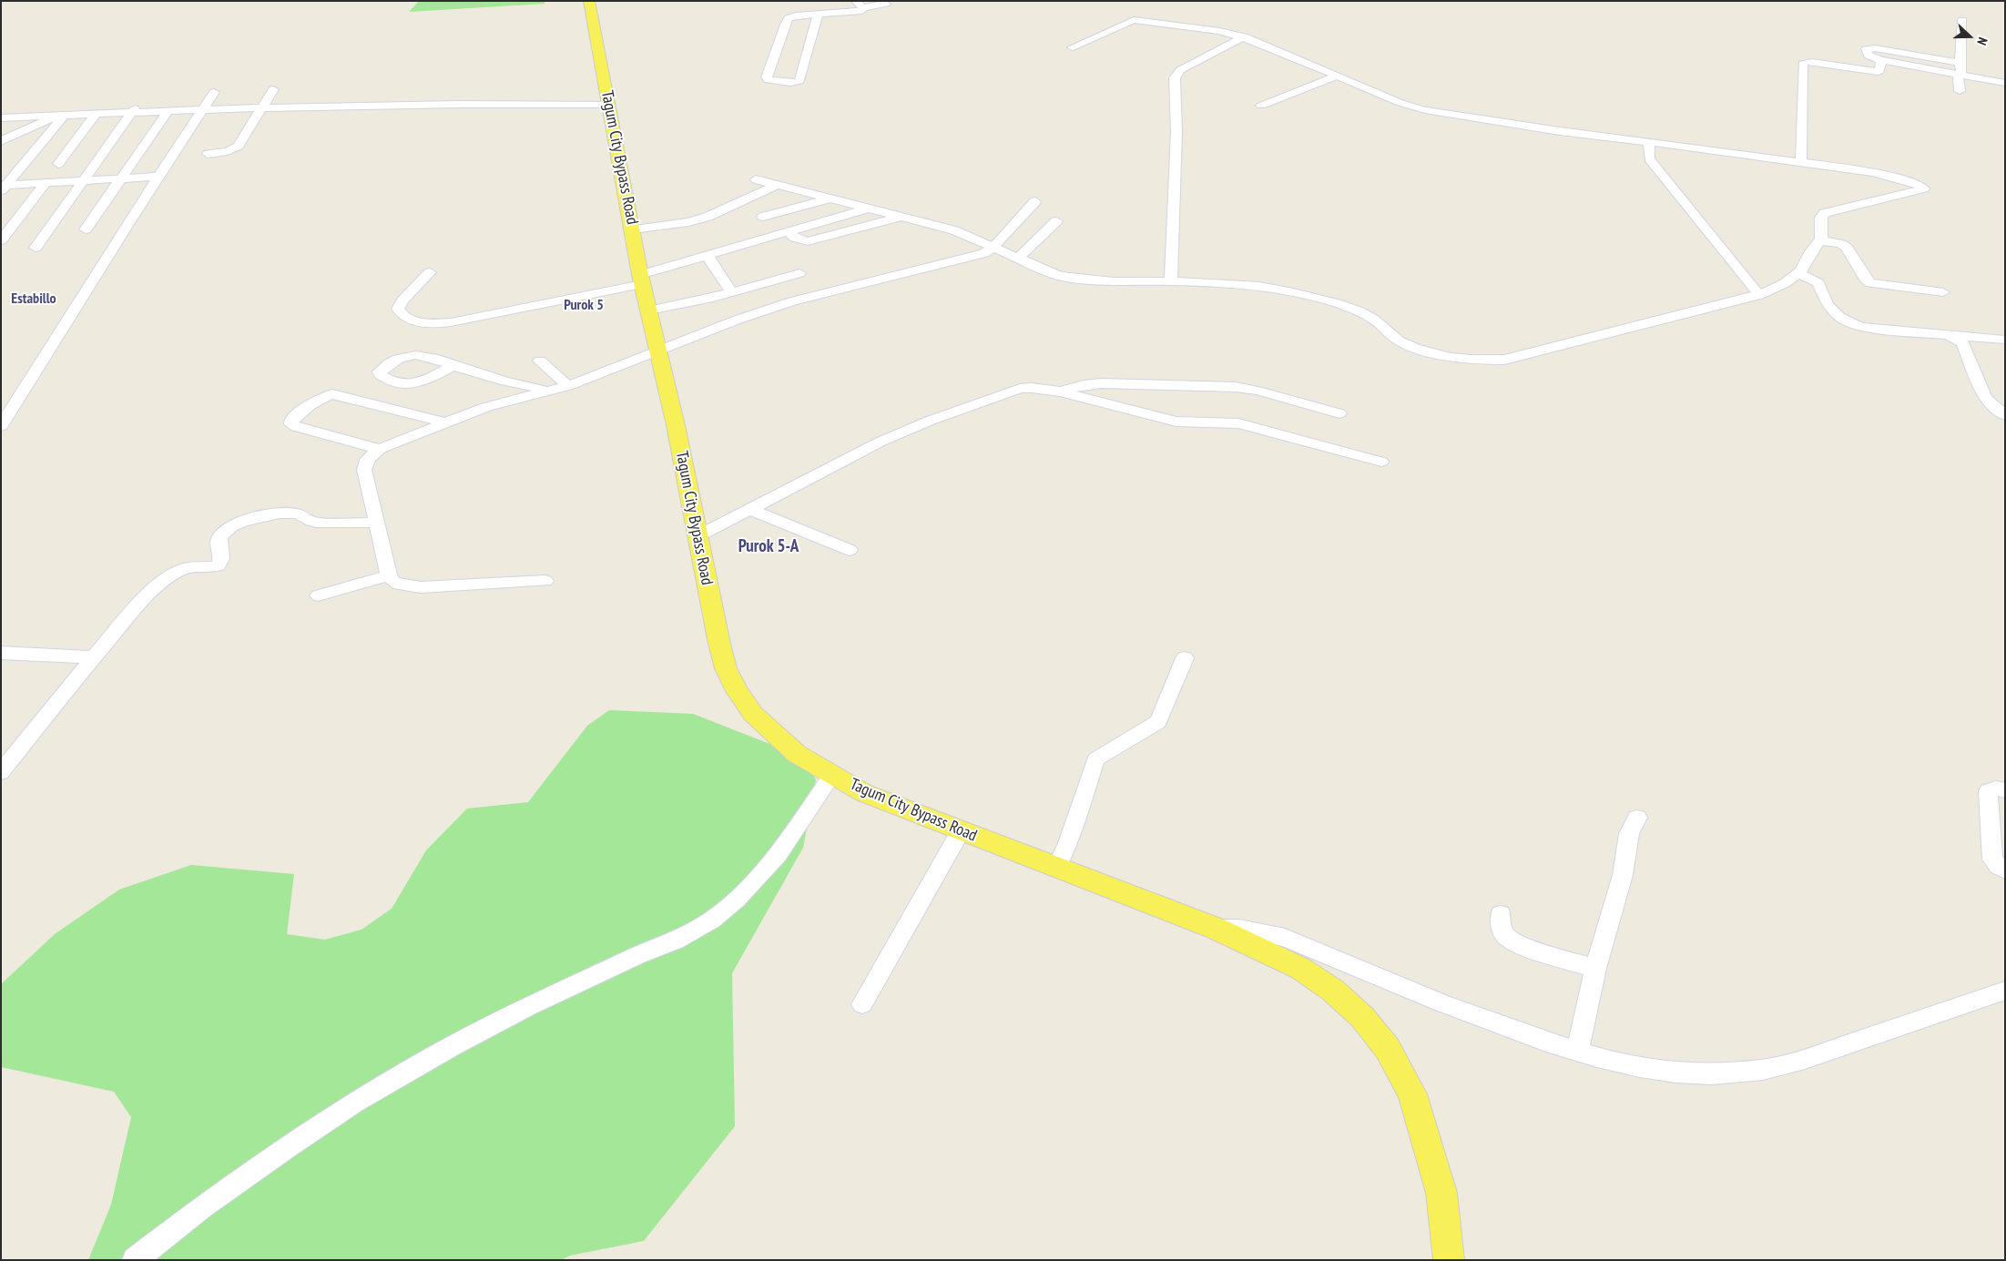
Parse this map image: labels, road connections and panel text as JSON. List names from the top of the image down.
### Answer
{
  "streets": {
    "main road": ["Tagum City Bypass Road"]
  },
  "districts": ["Estabillo", "Purok 5", "Purok 5-A"],
  "north": "right"
}
